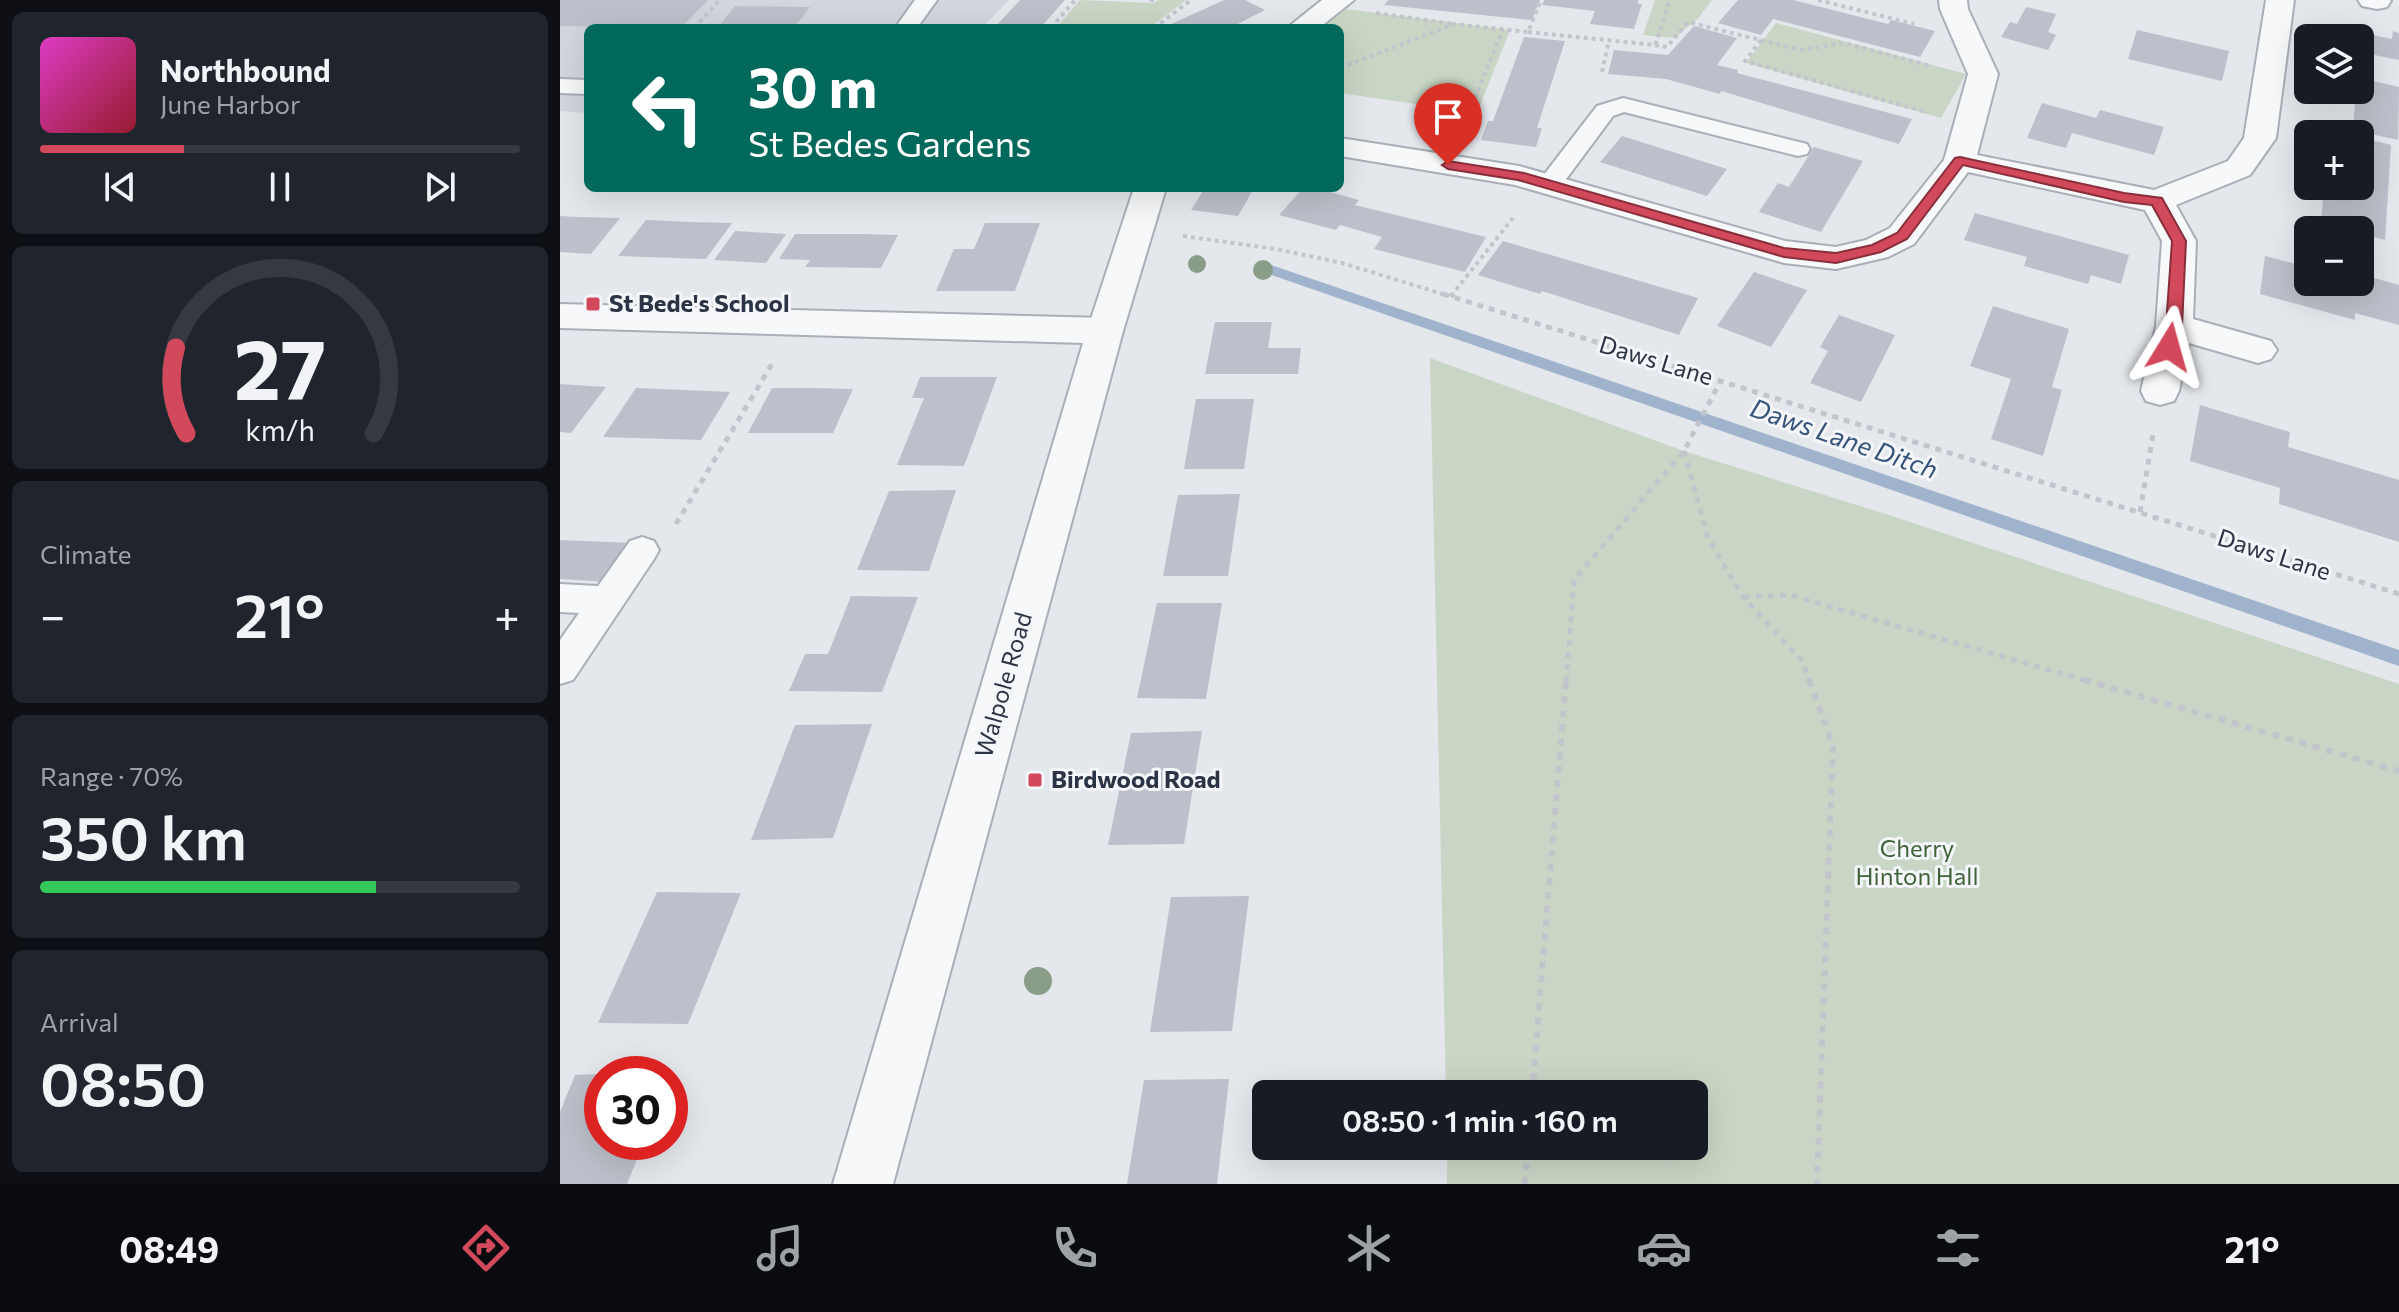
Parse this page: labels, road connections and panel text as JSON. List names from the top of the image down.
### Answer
{
  "streets": {
    "street": ["Walpole Road"],
    "path": ["Daws Lane"]
  },
  "crossings": [
    ["Daws Lane", "Walpole Road"]
  ],
  "water": ["Daws Lane Ditch"],
  "parks": ["Cherry Hinton Hall"],
  "places": {
    "transit": ["St Bede's School", "Birdwood Road"]
  },
  "page": {
    "map_buttons": ["+", "−"],
    "turn": ["30 m", "St Bedes Gardens"],
    "song": ["Northbound", "June Harbor"],
    "tile": [
      "Climate",
      ["Range · 70%", "350 km"],
      ["Arrival", "08:50"]
    ],
    "heat": ["−", "21°", "+"],
    "limit": "30",
    "trip": "08:50 · 1 min · 160 m",
    "tabs": ["08:49", "21°"],
    "gauge": ["27", "km/h"]
  }
}
